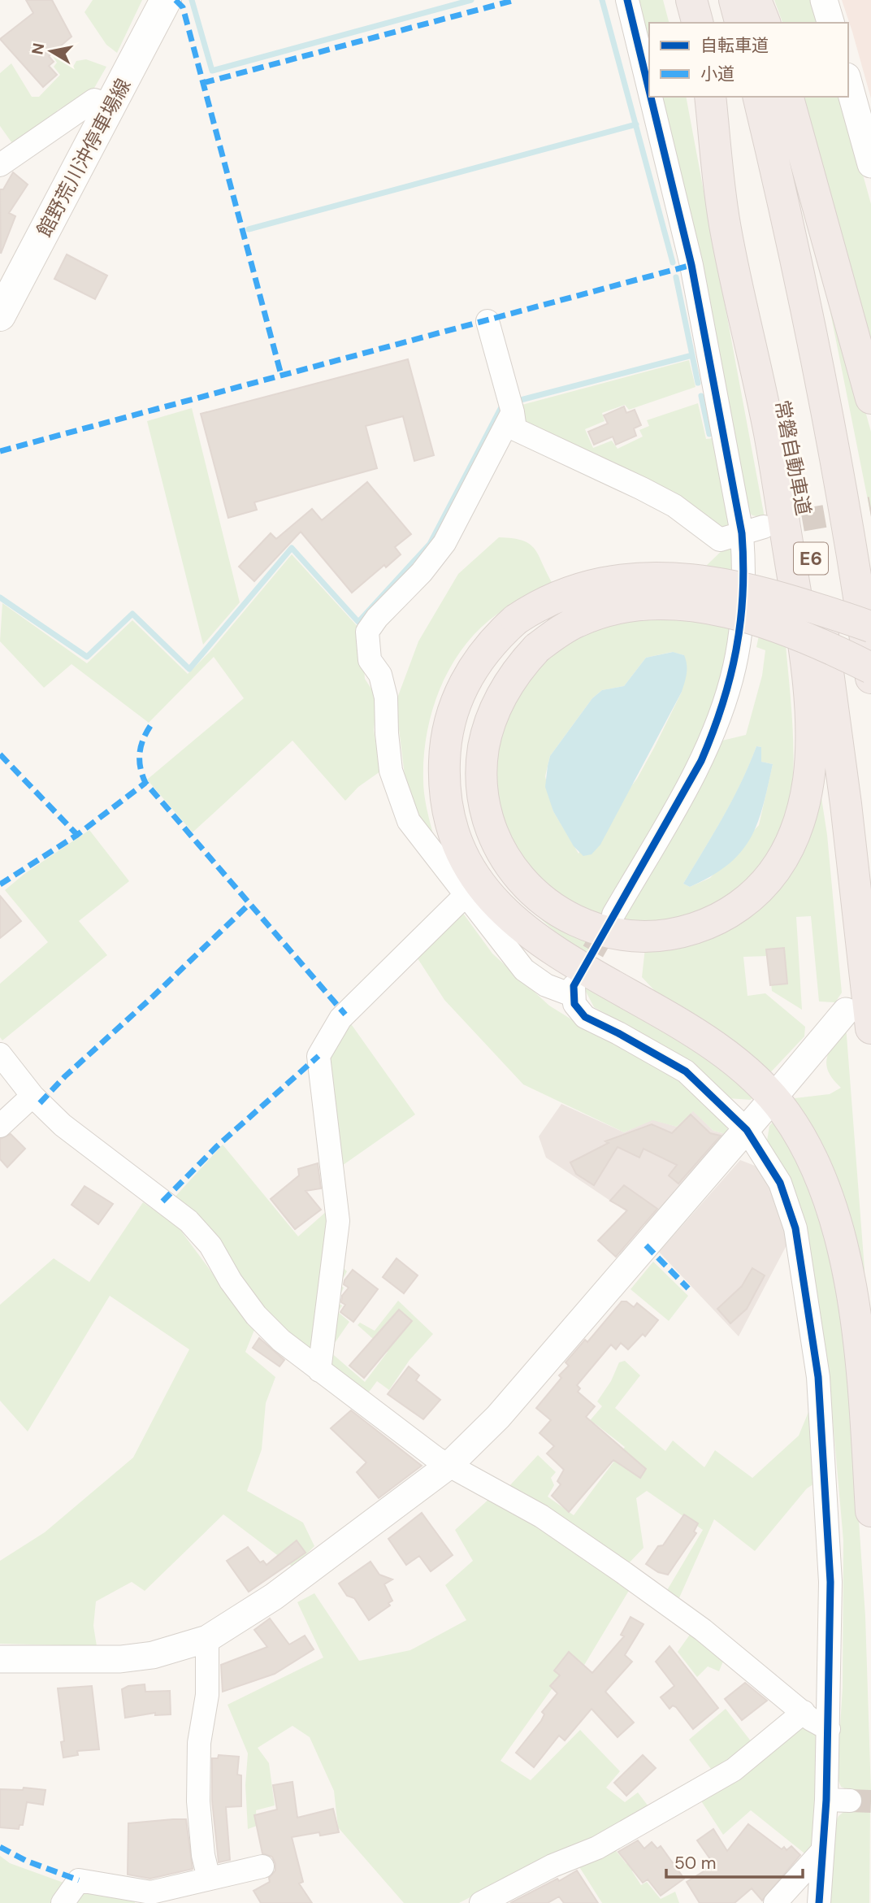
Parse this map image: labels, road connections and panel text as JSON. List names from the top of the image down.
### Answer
{
  "streets": {
    "highway": ["常磐自動車道", "E6"],
    "main road": ["館野荒川沖停車場線"]
  },
  "legend": ["自転車道", "小道"],
  "scale_bar": "50 m",
  "north": "left"
}
